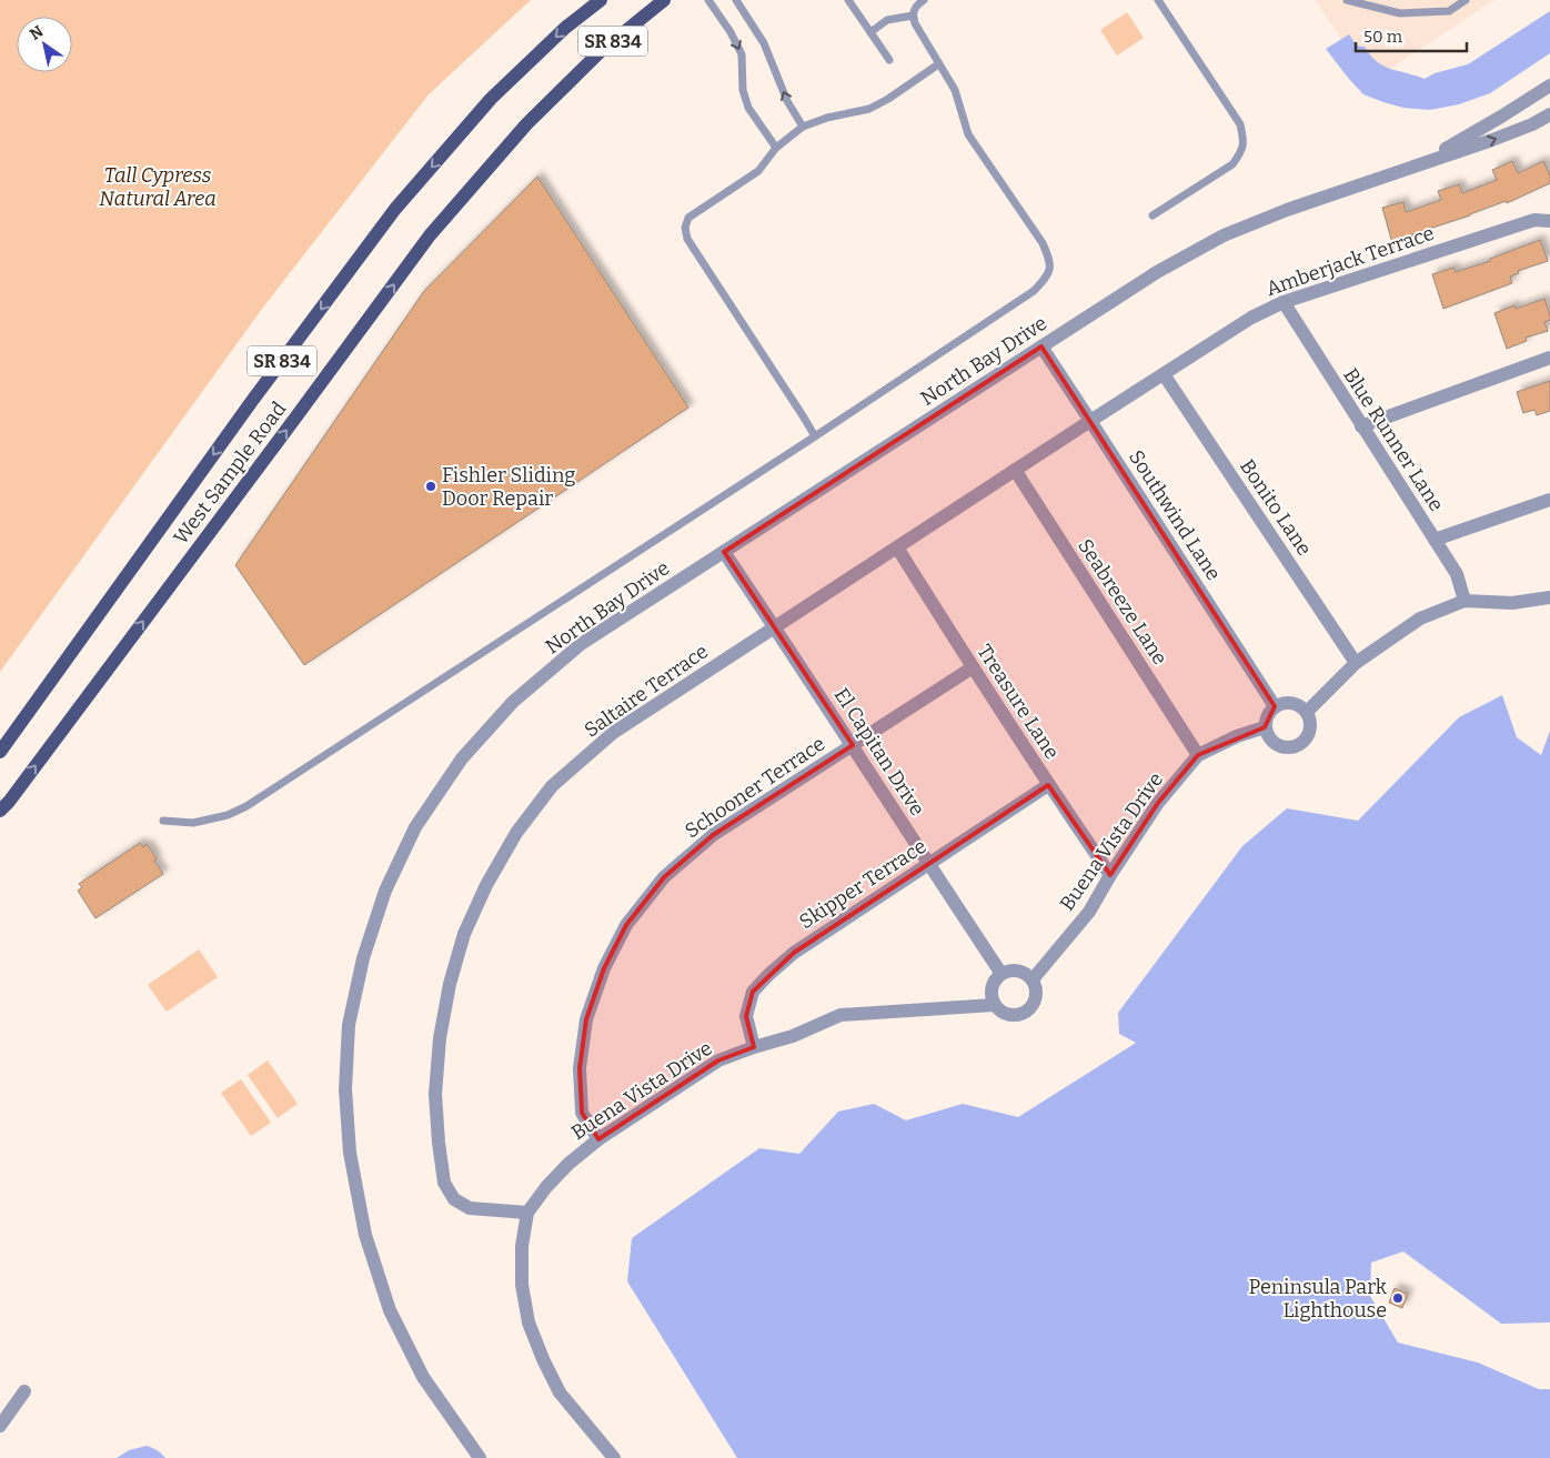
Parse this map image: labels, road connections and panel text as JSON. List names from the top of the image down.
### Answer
{
  "streets": {
    "main road": ["SR 834", "West Sample Road"],
    "street": [
      "Amberjack Terrace",
      "North Bay Drive",
      "Blue Runner Lane",
      "Bonito Lane",
      "Southwind Lane",
      "Seabreeze Lane",
      "Saltaire Terrace",
      "Treasure Lane",
      "El Capitan Drive",
      "Schooner Terrace",
      "Buena Vista Drive",
      "Skipper Terrace"
    ]
  },
  "crossings": [
    ["Amberjack Terrace", "Blue Runner Lane"],
    ["Amberjack Terrace", "Bonito Lane"],
    ["Amberjack Terrace", "Southwind Lane"],
    ["Amberjack Terrace", "Saltaire Terrace"],
    ["North Bay Drive", "Southwind Lane"],
    ["North Bay Drive", "El Capitan Drive"],
    ["Southwind Lane", "Saltaire Terrace"],
    ["Southwind Lane", "Buena Vista Drive"],
    ["Seabreeze Lane", "Saltaire Terrace"],
    ["Seabreeze Lane", "Buena Vista Drive"],
    ["Saltaire Terrace", "Treasure Lane"],
    ["Saltaire Terrace", "El Capitan Drive"],
    ["Saltaire Terrace", "Buena Vista Drive"],
    ["Treasure Lane", "Schooner Terrace"],
    ["Treasure Lane", "Buena Vista Drive"],
    ["Treasure Lane", "Skipper Terrace"],
    ["El Capitan Drive", "Schooner Terrace"],
    ["El Capitan Drive", "Buena Vista Drive"],
    ["El Capitan Drive", "Skipper Terrace"],
    ["Schooner Terrace", "Buena Vista Drive"],
    ["Buena Vista Drive", "Skipper Terrace"]
  ],
  "parks": ["Tall Cypress Natural Area"],
  "places": ["Fishler Sliding Door Repair", "Peninsula Park Lighthouse"],
  "scale_bar": "50 m",
  "north": "top left"
}
